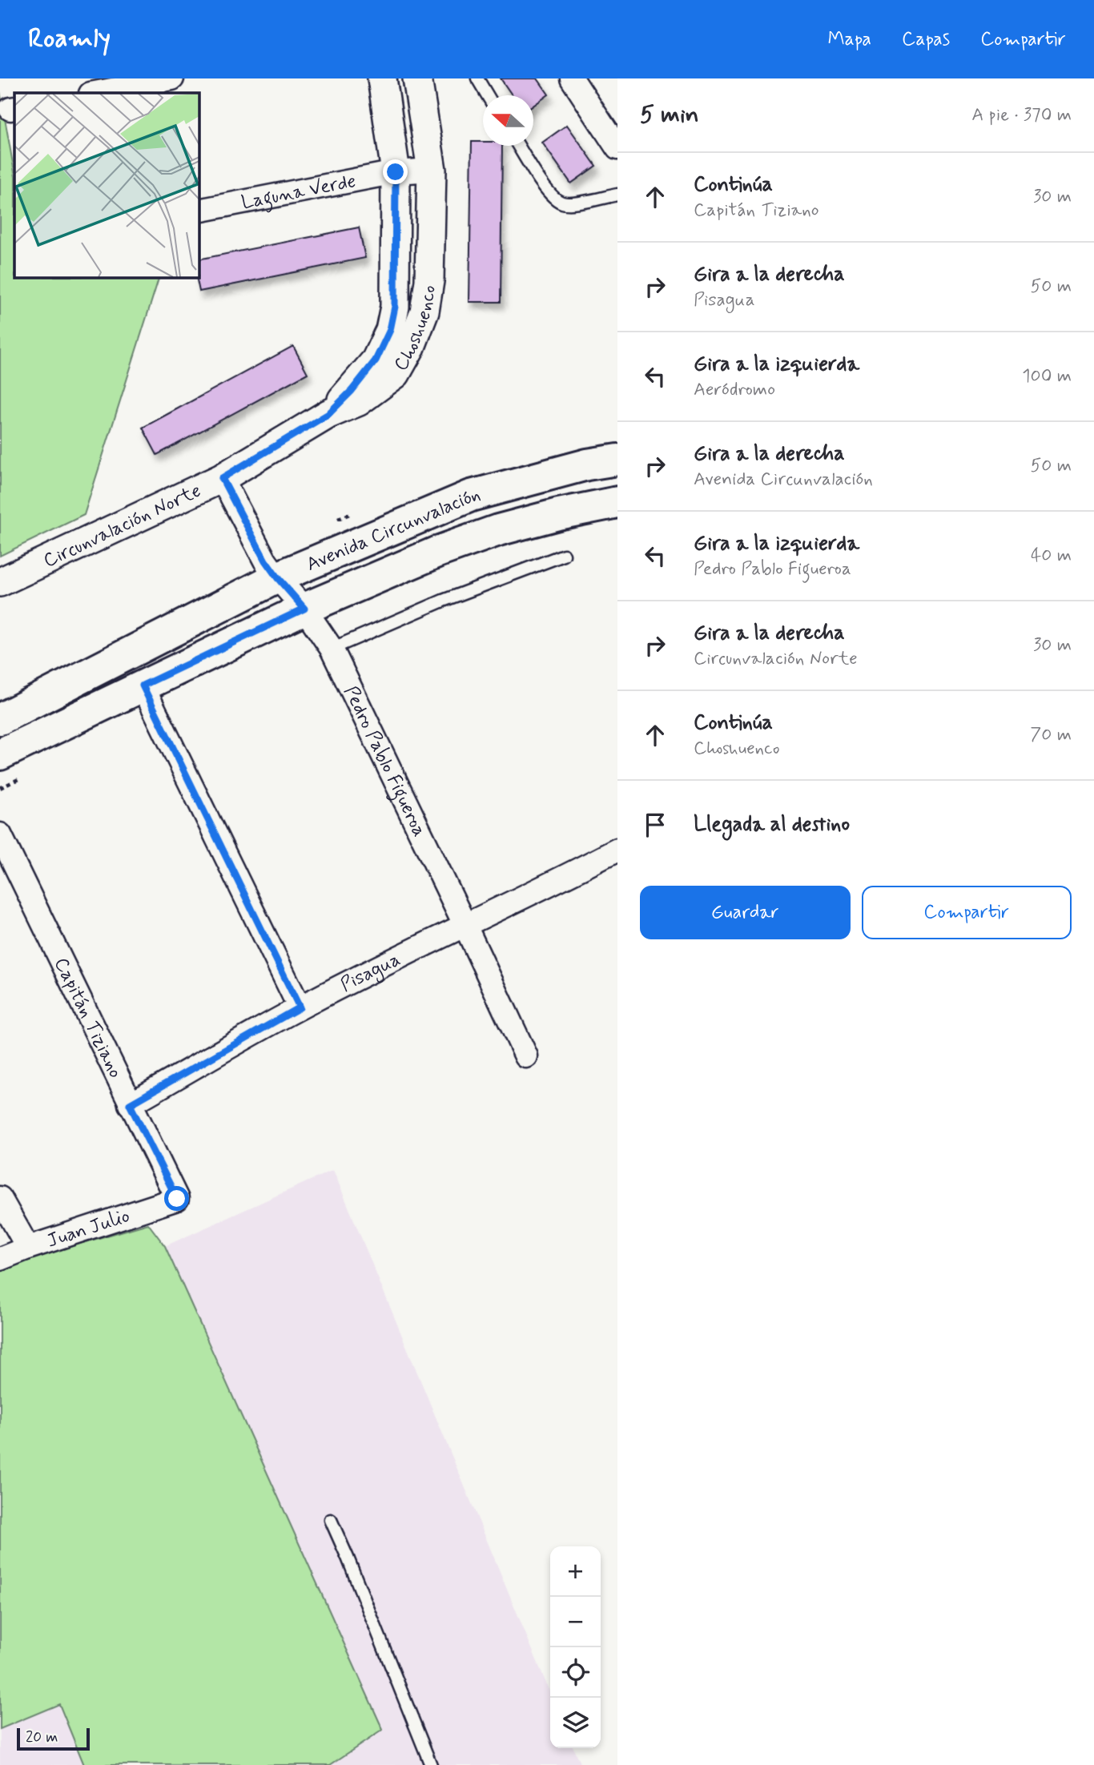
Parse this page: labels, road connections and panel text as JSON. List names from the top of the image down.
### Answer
{
  "streets": {
    "main road": ["Avenida Circunvalación"],
    "street": [
      "Laguna Verde",
      "Choshuenco",
      "Circunvalación Norte",
      "Pedro Pablo Figueroa",
      "Pisagua",
      "Capitán Tiziano",
      "Juan Julio"
    ]
  },
  "crossings": [
    ["Laguna Verde", "Choshuenco"],
    ["Choshuenco", "Circunvalación Norte"],
    ["Circunvalación Norte", "Pedro Pablo Figueroa"],
    ["Avenida Circunvalación", "Pedro Pablo Figueroa"],
    ["Pedro Pablo Figueroa", "Pisagua"],
    ["Pisagua", "Capitán Tiziano"],
    ["Capitán Tiziano", "Juan Julio"]
  ],
  "scale_bar": "20 m",
  "north": "left",
  "page": {
    "header": "Roamly",
    "nav": ["Mapa", "Capas", "Compartir"],
    "heading": ["5 min", "A pie · 370 m"],
    "list": [
      ["Continúa", "Capitán Tiziano", "30 m"],
      ["Gira a la derecha", "Pisagua", "50 m"],
      ["Gira a la izquierda", "Aeródromo", "100 m"],
      ["Gira a la derecha", "Avenida Circunvalación", "50 m"],
      ["Gira a la izquierda", "Pedro Pablo Figueroa", "40 m"],
      ["Gira a la derecha", "Circunvalación Norte", "30 m"],
      ["Continúa", "Choshuenco", "70 m"],
      "Llegada al destino"
    ],
    "buttons": ["Guardar", "Compartir"],
    "map_buttons": ["+", "−"],
    "scale": "20 m"
  }
}
